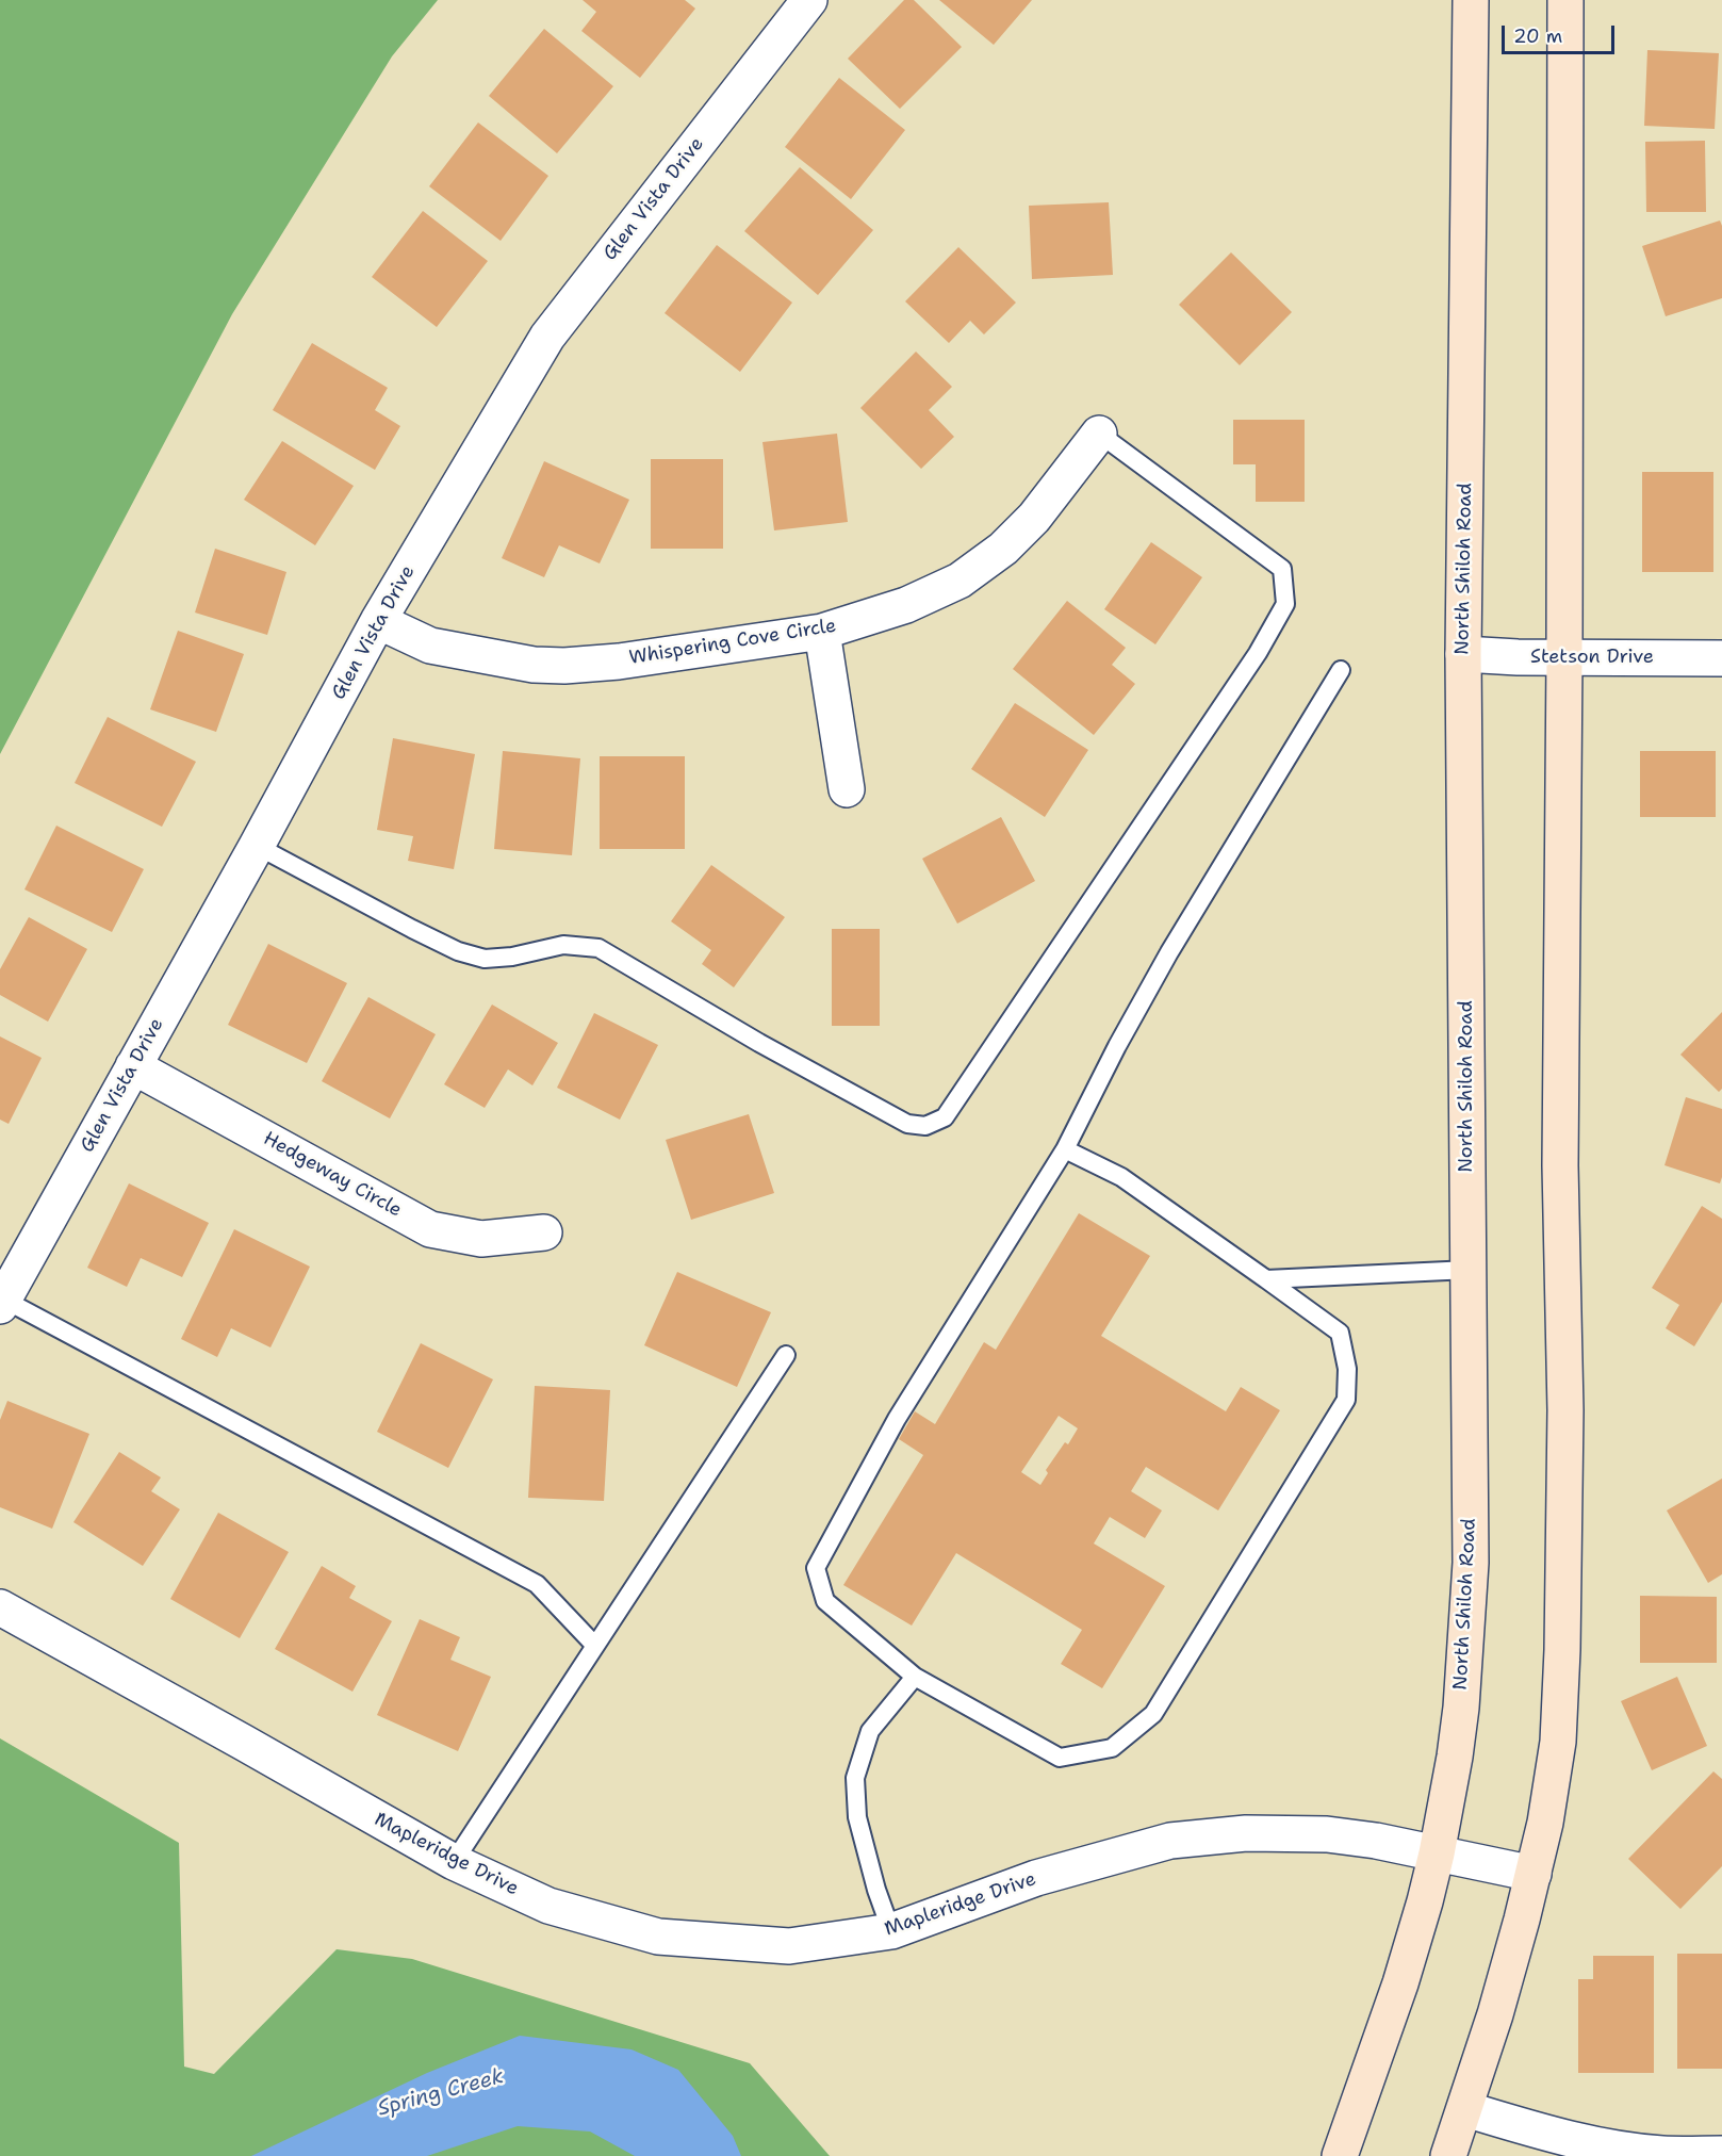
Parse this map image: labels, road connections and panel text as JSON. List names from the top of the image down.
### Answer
{
  "streets": {
    "main road": ["North Shiloh Road"],
    "street": [
      "Glen Vista Drive",
      "Whispering Cove Circle",
      "Stetson Drive",
      "Hedgeway Circle",
      "Mapleridge Drive"
    ]
  },
  "crossings": [
    ["Glen Vista Drive", "Whispering Cove Circle"],
    ["Glen Vista Drive", "Hedgeway Circle"],
    ["North Shiloh Road", "Stetson Drive"],
    ["North Shiloh Road", "Mapleridge Drive"]
  ],
  "water": ["Spring Creek"],
  "scale_bar": "20 m"
}
